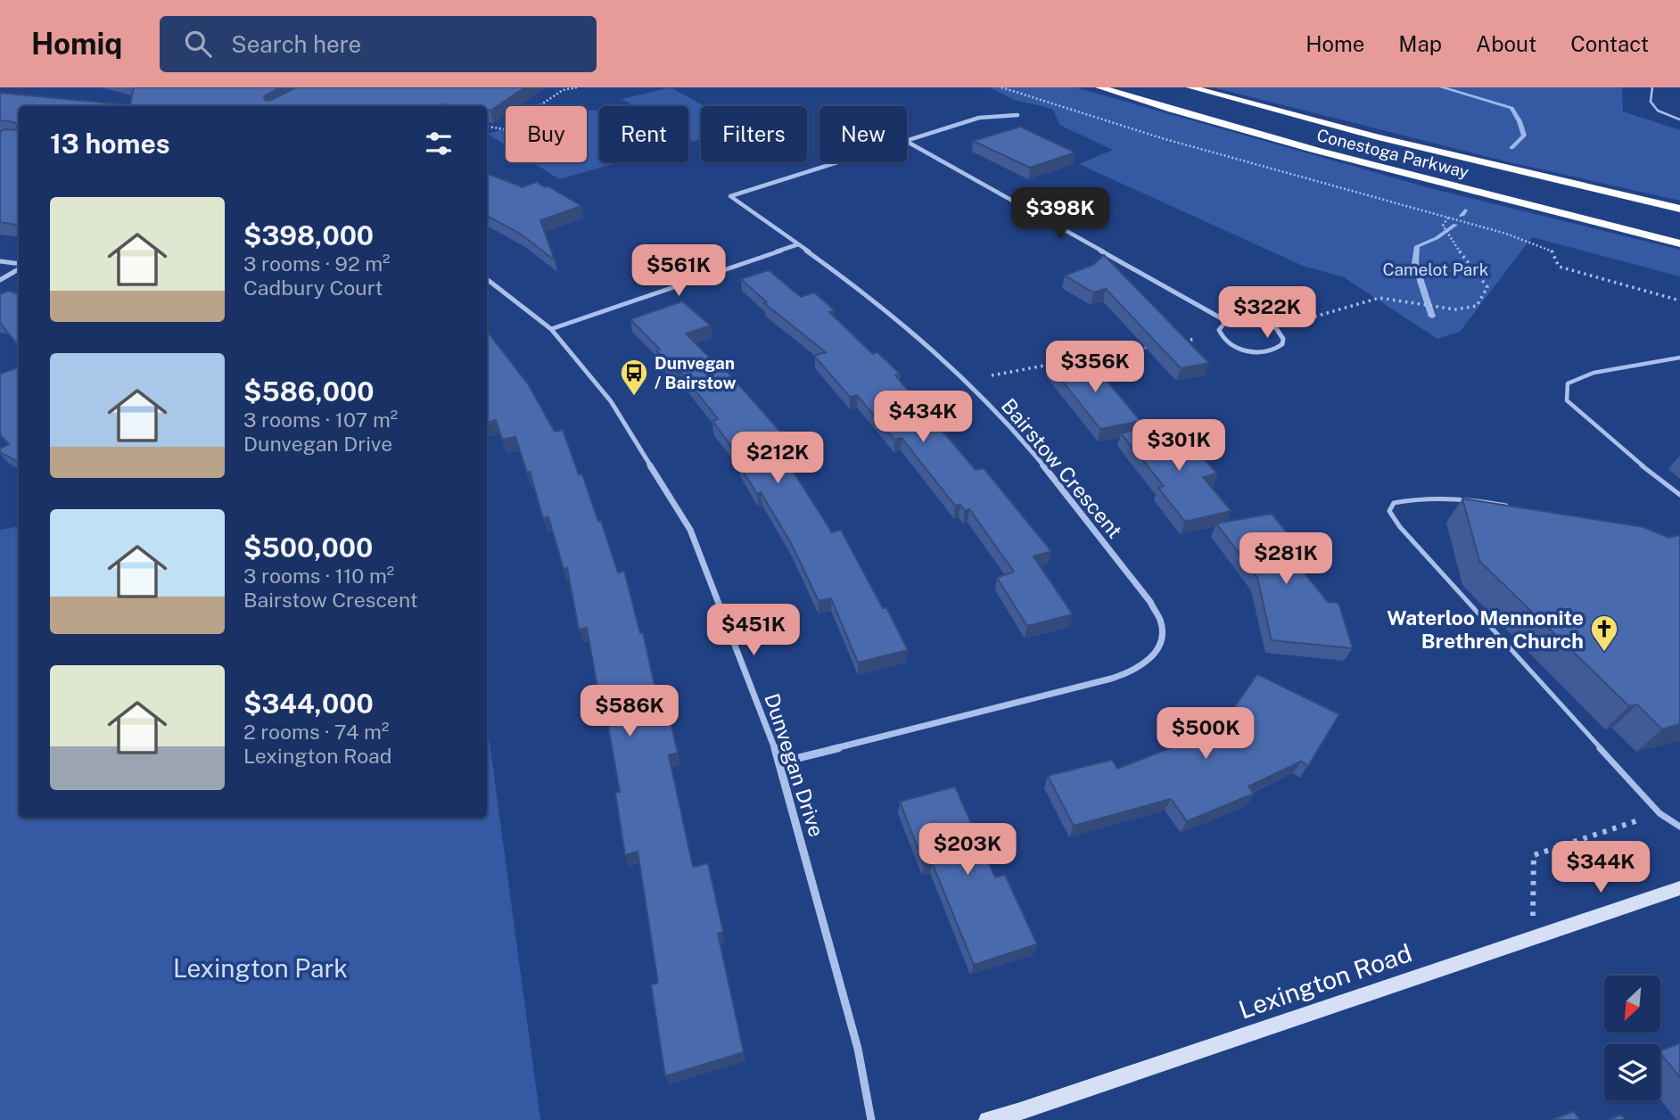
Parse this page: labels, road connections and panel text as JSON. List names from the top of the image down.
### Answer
{
  "streets": {
    "highway": ["Conestoga Parkway"],
    "main road": ["Lexington Road"],
    "street": ["Bairstow Crescent", "Dunvegan Drive"]
  },
  "crossings": [
    ["Bairstow Crescent", "Dunvegan Drive"]
  ],
  "parks": ["Camelot Park", "Lexington Park"],
  "places": {
    "bus stop": ["Dunvegan / Bairstow"],
    "church": ["Waterloo Mennonite Brethren Church"]
  },
  "north": "bottom left",
  "page": {
    "header": "Homiq",
    "search": "Search here",
    "nav": [
      "Home",
      "Map",
      "About",
      "Contact"
    ],
    "chip": [
      "Buy",
      "Rent",
      "Filters",
      "New"
    ],
    "heading": "13 homes",
    "list": [
      {
        "name": "$398,000",
        "note": "3 rooms · 92 m² · Cadbury Court"
      },
      {
        "name": "$586,000",
        "note": "3 rooms · 107 m² · Dunvegan Drive"
      },
      {
        "name": "$500,000",
        "note": "3 rooms · 110 m² · Bairstow Crescent"
      },
      {
        "name": "$344,000",
        "note": "2 rooms · 74 m² · Lexington Road"
      }
    ],
    "price": [
      "$398K",
      "$561K",
      "$322K",
      "$356K",
      "$434K",
      "$301K",
      "$212K",
      "$281K",
      "$451K",
      "$586K",
      "$500K",
      "$203K",
      "$344K"
    ]
  }
}
